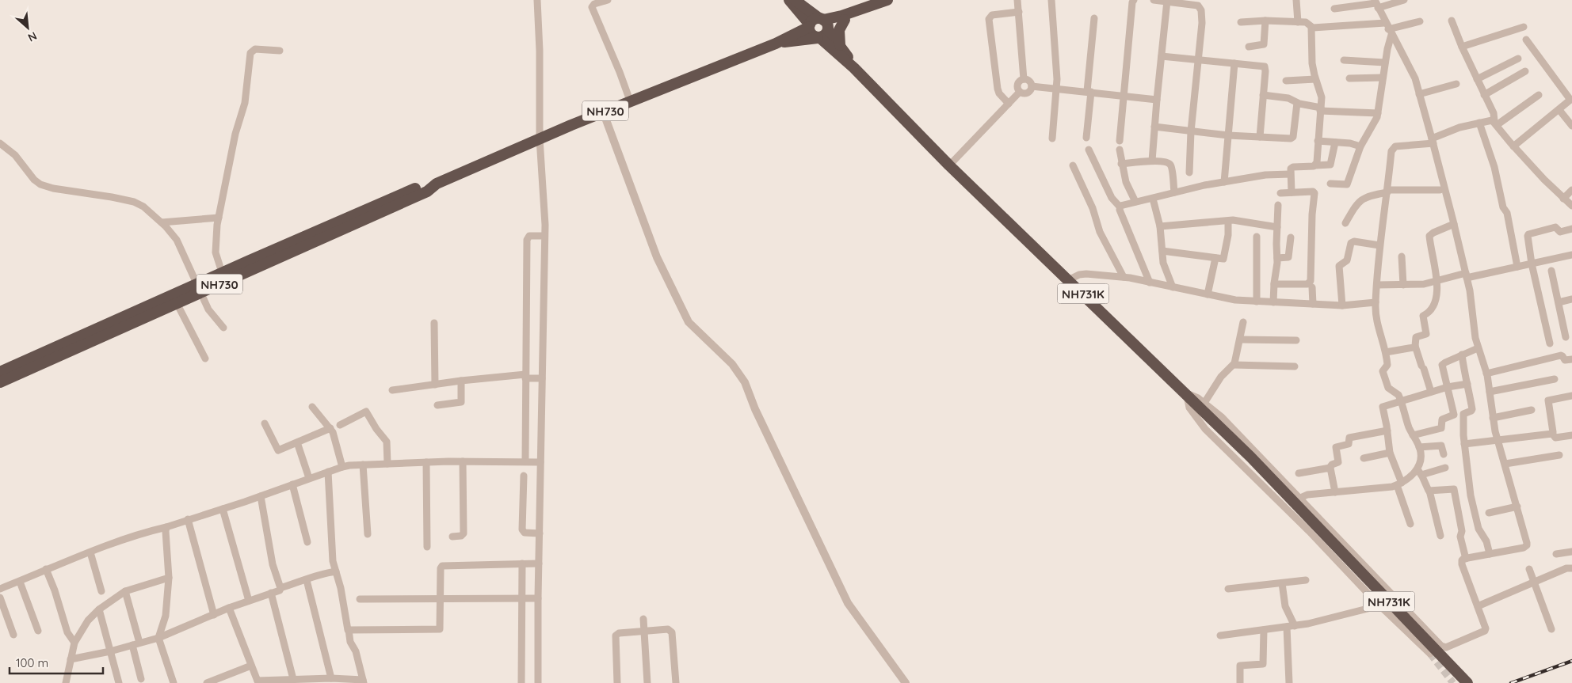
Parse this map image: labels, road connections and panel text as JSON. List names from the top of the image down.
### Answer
{
  "streets": {
    "highway": ["NH730", "NH731K"]
  },
  "crossings": [
    ["NH730", "NH731K"]
  ],
  "scale_bar": "100 m",
  "north": "bottom right"
}
